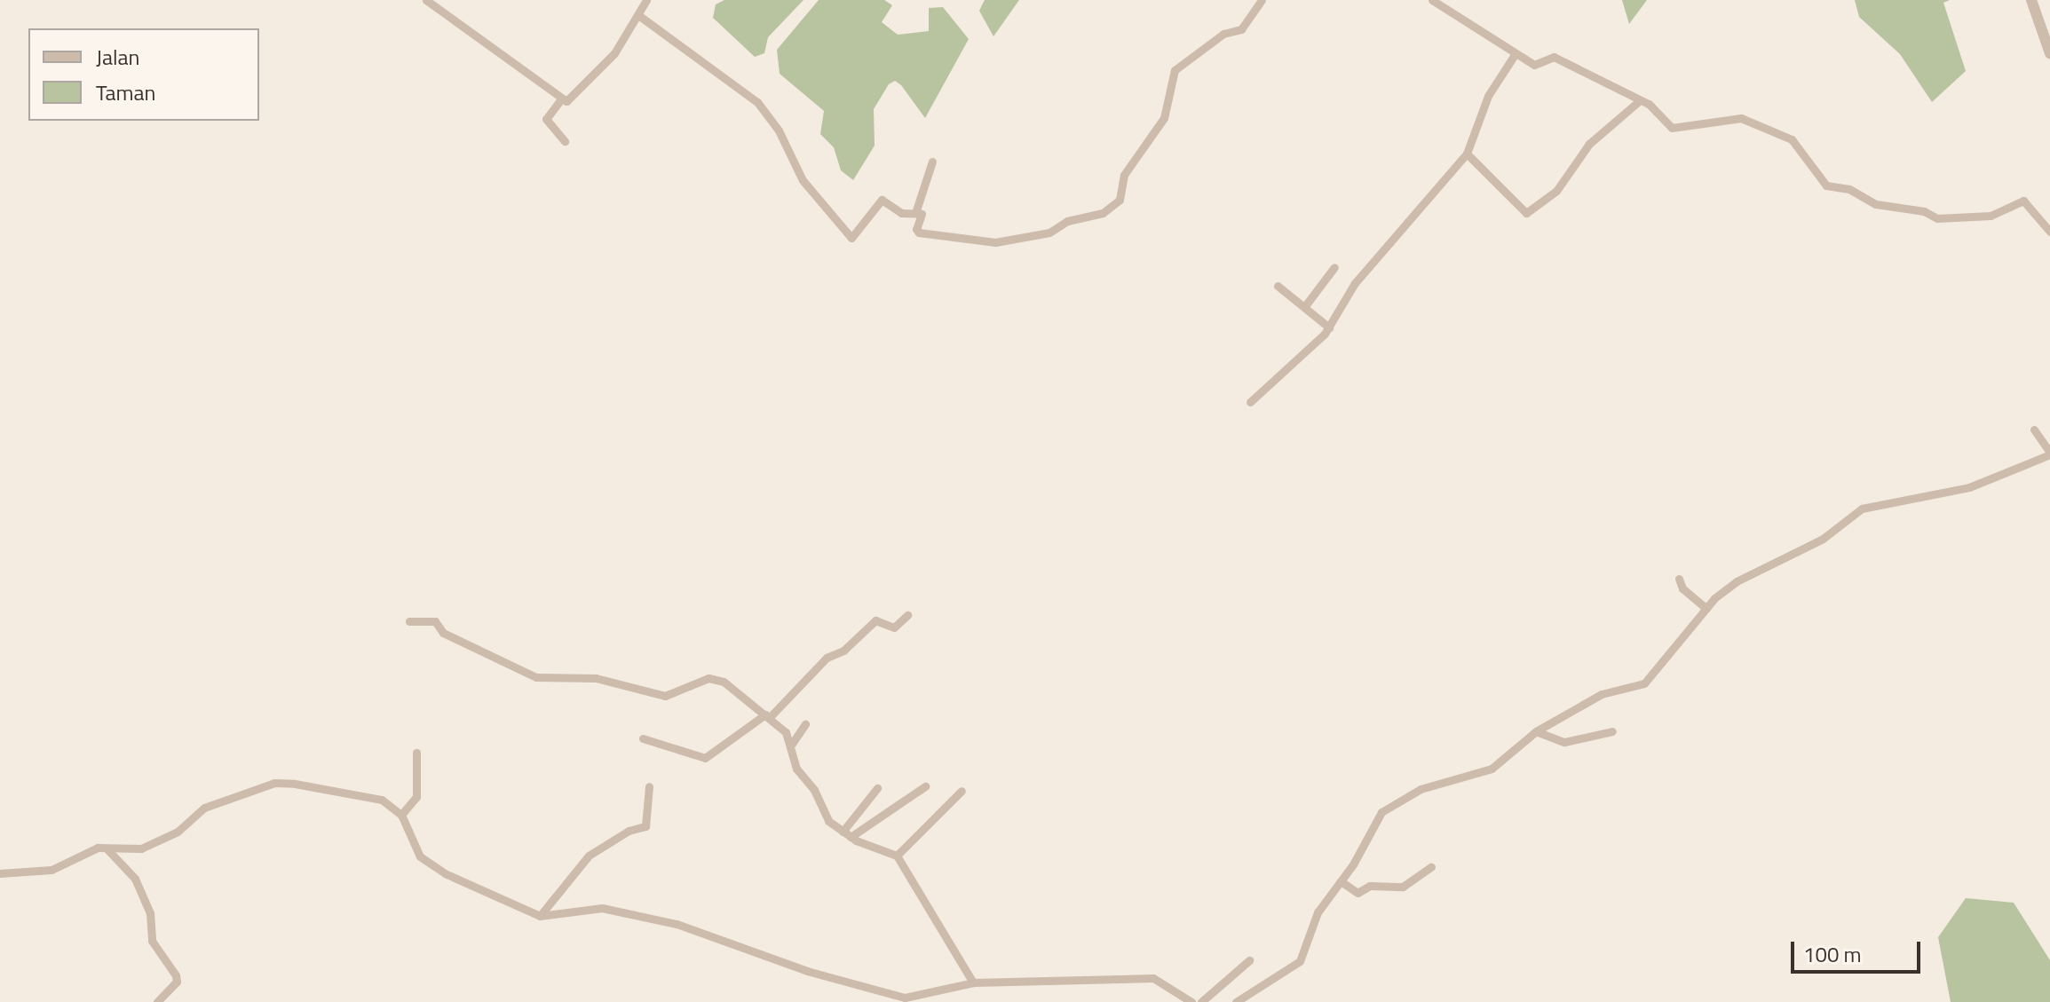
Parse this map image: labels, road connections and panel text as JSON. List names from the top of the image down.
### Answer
{
  "legend": ["Jalan", "Taman"],
  "scale_bar": "100 m"
}
